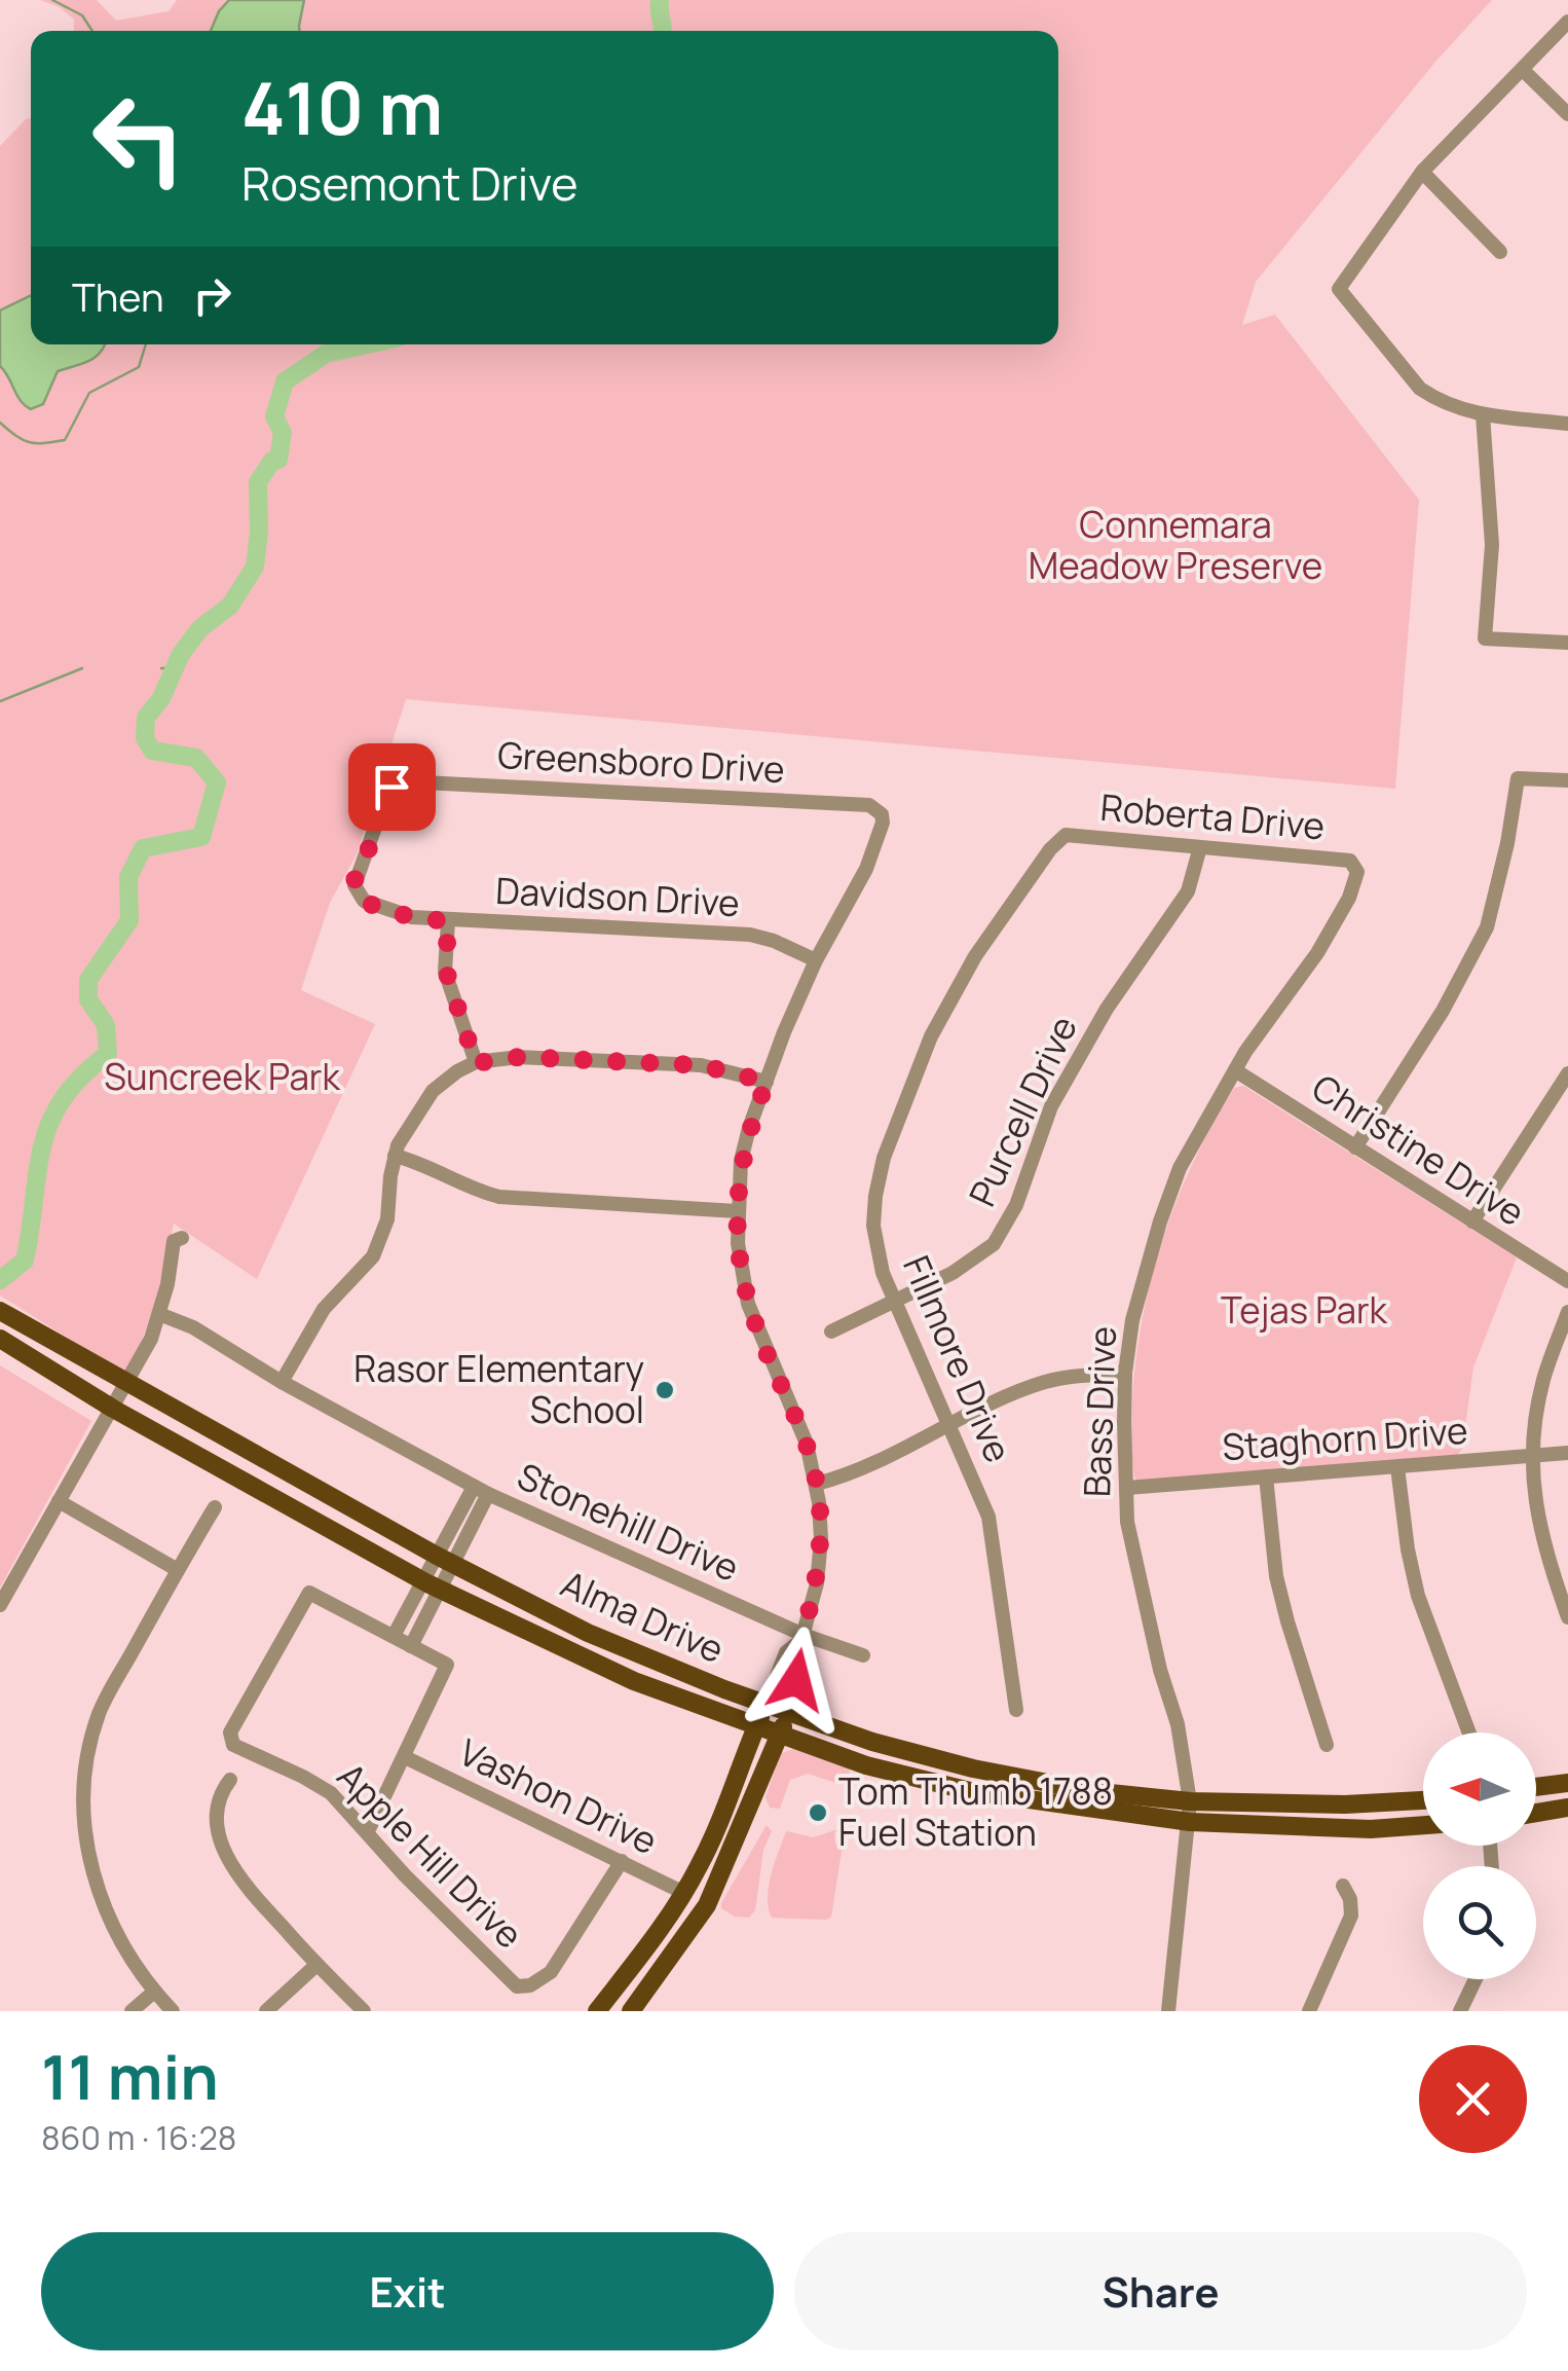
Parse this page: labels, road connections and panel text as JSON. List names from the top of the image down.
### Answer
{
  "streets": {
    "main road": ["Alma Drive"],
    "street": [
      "Greensboro Drive",
      "Roberta Drive",
      "Davidson Drive",
      "Purcell Drive",
      "Christine Drive",
      "Fillmore Drive",
      "Bass Drive",
      "Staghorn Drive",
      "Stonehill Drive",
      "Vashon Drive",
      "Apple Hill Drive"
    ]
  },
  "crossings": [
    ["Greensboro Drive", "Davidson Drive"],
    ["Roberta Drive", "Purcell Drive"],
    ["Roberta Drive", "Fillmore Drive"],
    ["Roberta Drive", "Bass Drive"],
    ["Purcell Drive", "Fillmore Drive"],
    ["Christine Drive", "Bass Drive"],
    ["Bass Drive", "Staghorn Drive"],
    ["Bass Drive", "Alma Drive"],
    ["Vashon Drive", "Apple Hill Drive"]
  ],
  "parks": ["Connemara Meadow Preserve", "Suncreek Park", "Tejas Park"],
  "places": ["Rasor Elementary School", "Tom Thumb 1788 Fuel Station"],
  "north": "left",
  "page": {
    "turn": ["410 m", "Rosemont Drive"],
    "then": "Then",
    "heading": ["11 min", "860 m · 16:28"],
    "buttons": ["Exit", "Share"]
  }
}
